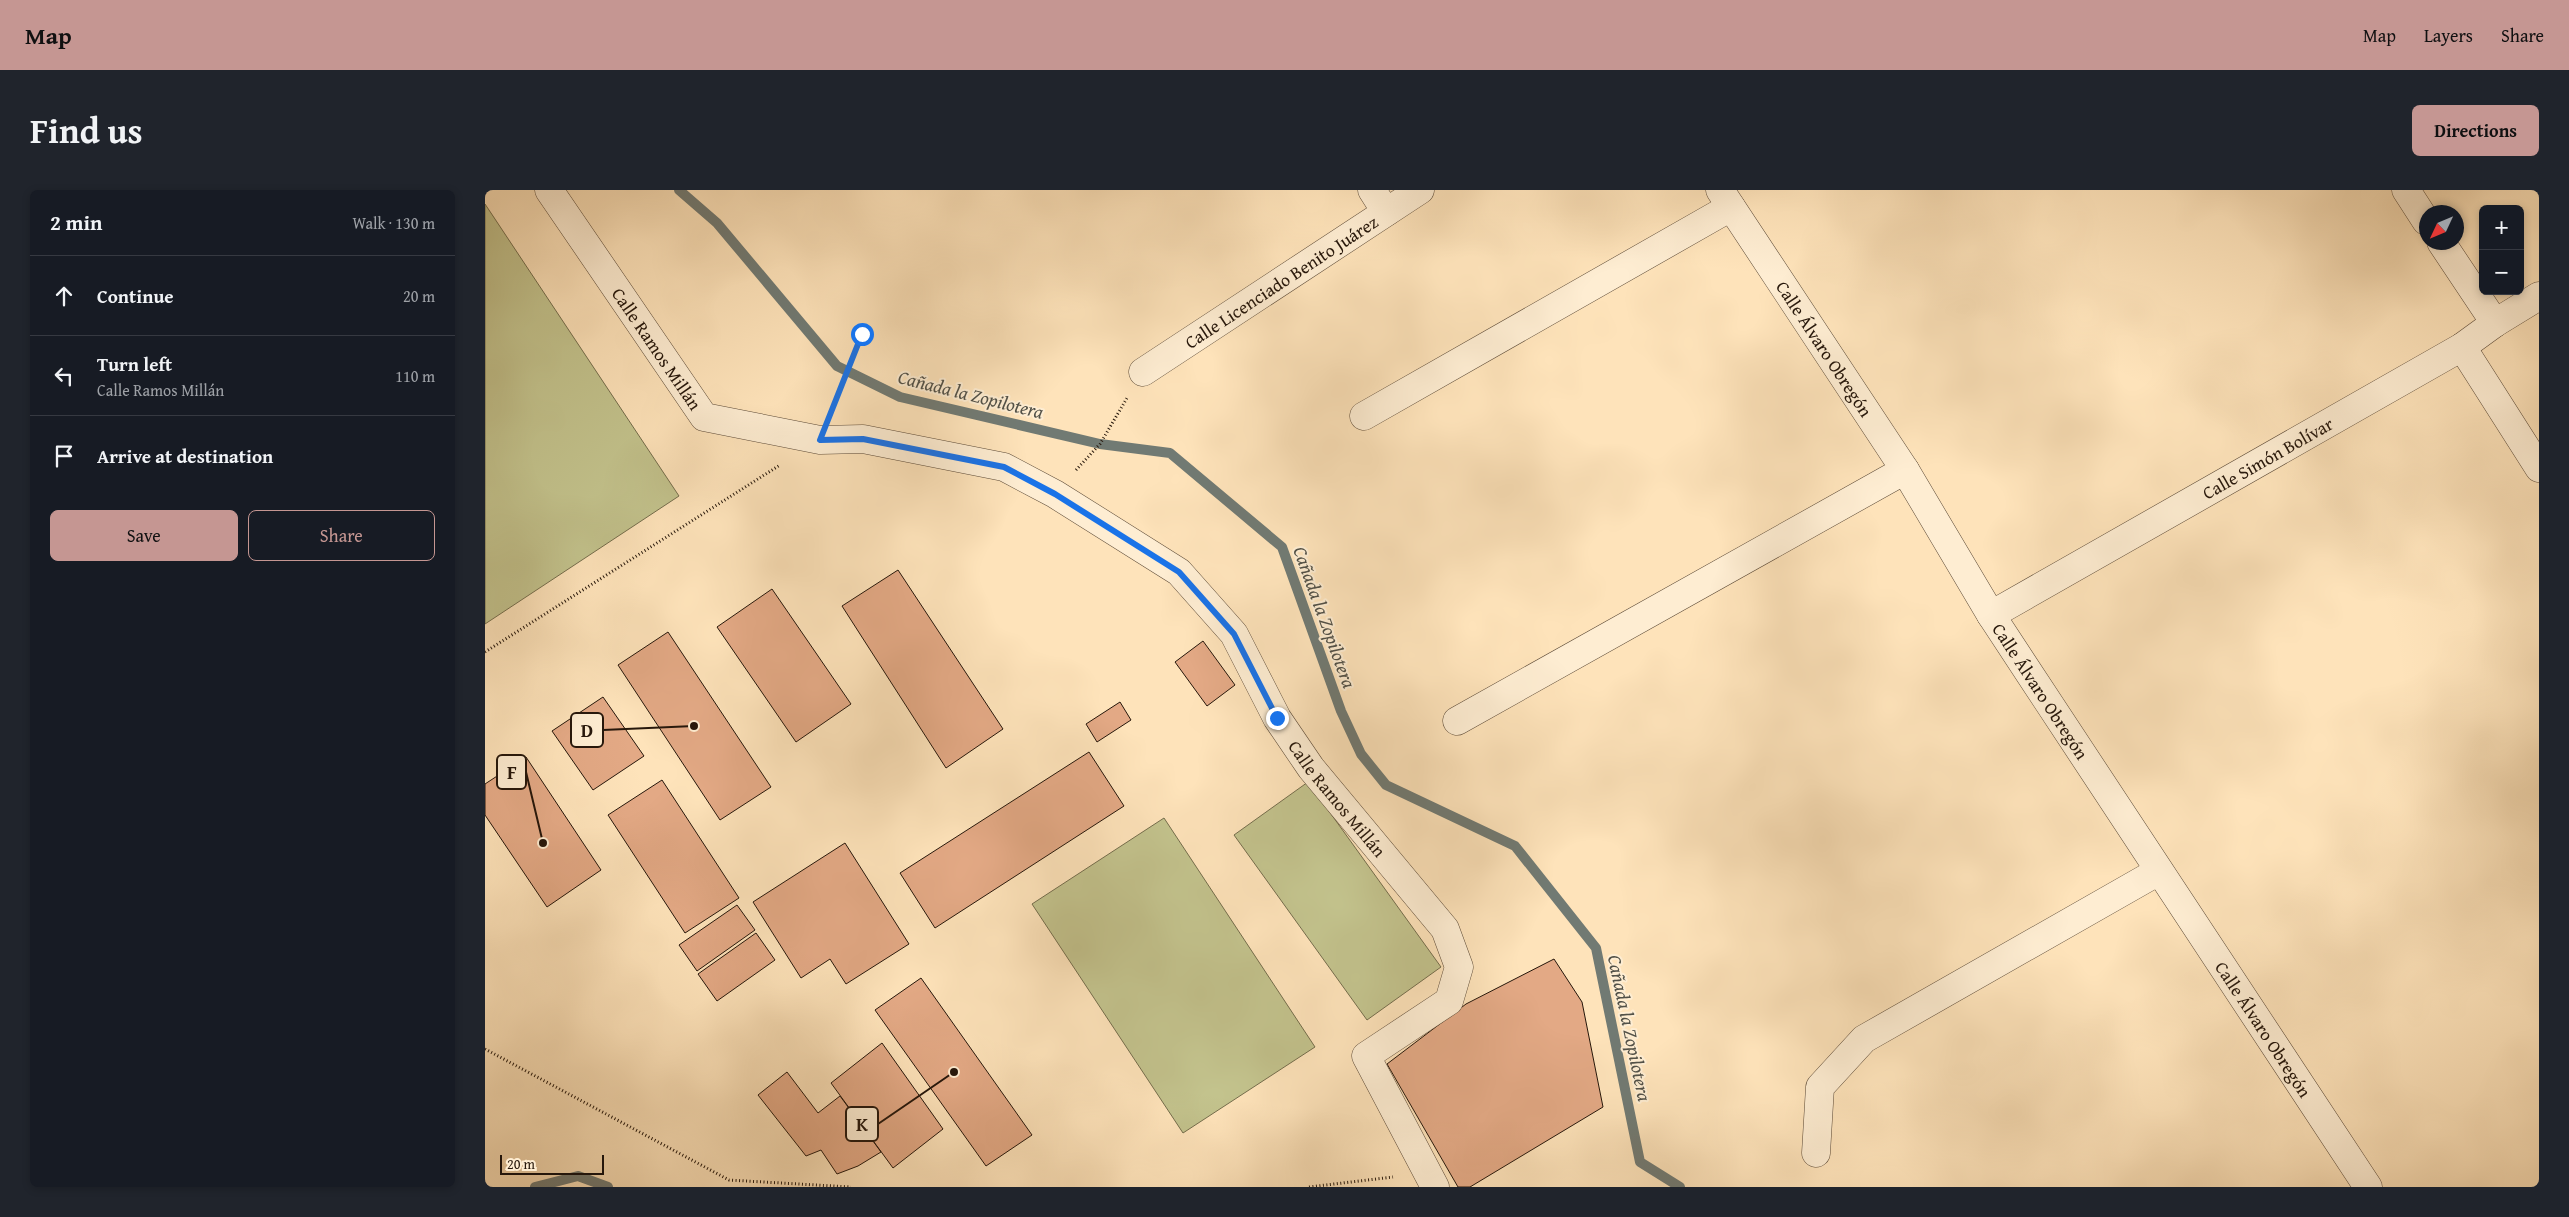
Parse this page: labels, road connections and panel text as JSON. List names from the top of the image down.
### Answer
{
  "streets": {
    "street": [
      "Calle Licenciado Benito Juárez",
      "Calle Álvaro Obregón",
      "Calle Ramos Millán",
      "Calle Simón Bolívar"
    ]
  },
  "crossings": [
    ["Calle Álvaro Obregón", "Calle Simón Bolívar"]
  ],
  "water": ["Cañada la Zopilotera"],
  "places": ["D", "F", "K"],
  "scale_bar": "20 m",
  "north": "bottom left",
  "page": {
    "header": "Map",
    "nav": ["Map", "Layers", "Share"],
    "title": "Find us",
    "buttons": [
      "Directions",
      ["Save", "Share"]
    ],
    "heading": ["2 min", "Walk · 130 m"],
    "map_buttons": ["+", "−"],
    "list": [
      ["Continue", "20 m"],
      ["Turn left", "Calle Ramos Millán", "110 m"],
      "Arrive at destination"
    ],
    "scale": "20 m"
  }
}
